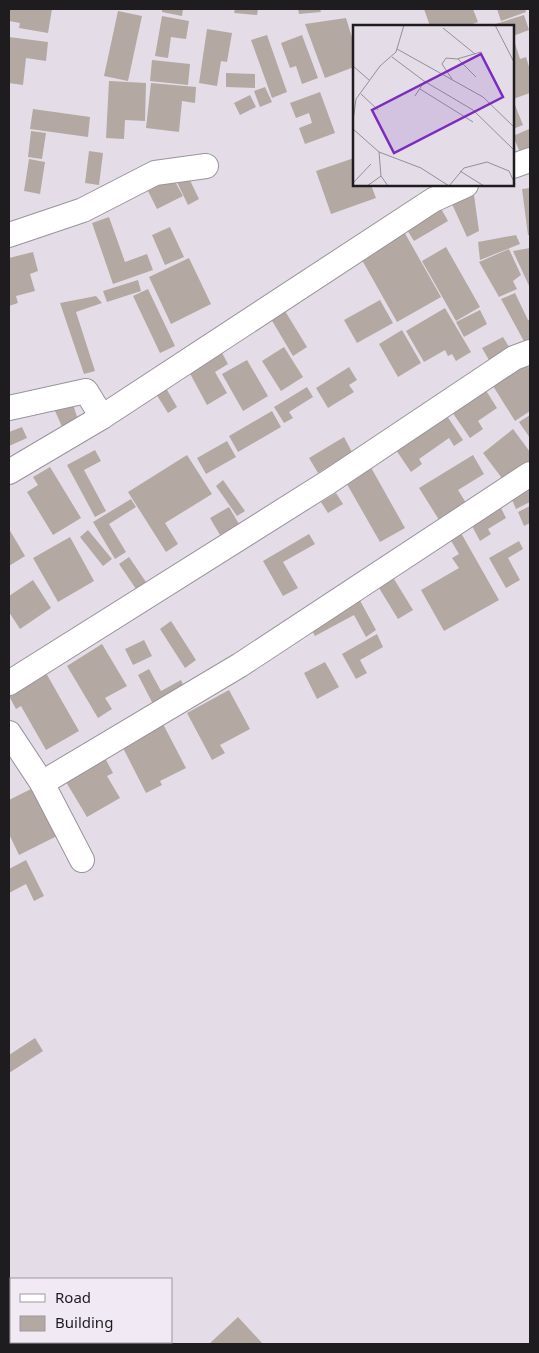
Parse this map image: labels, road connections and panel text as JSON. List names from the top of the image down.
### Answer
{
  "legend": ["Road", "Building"]
}
